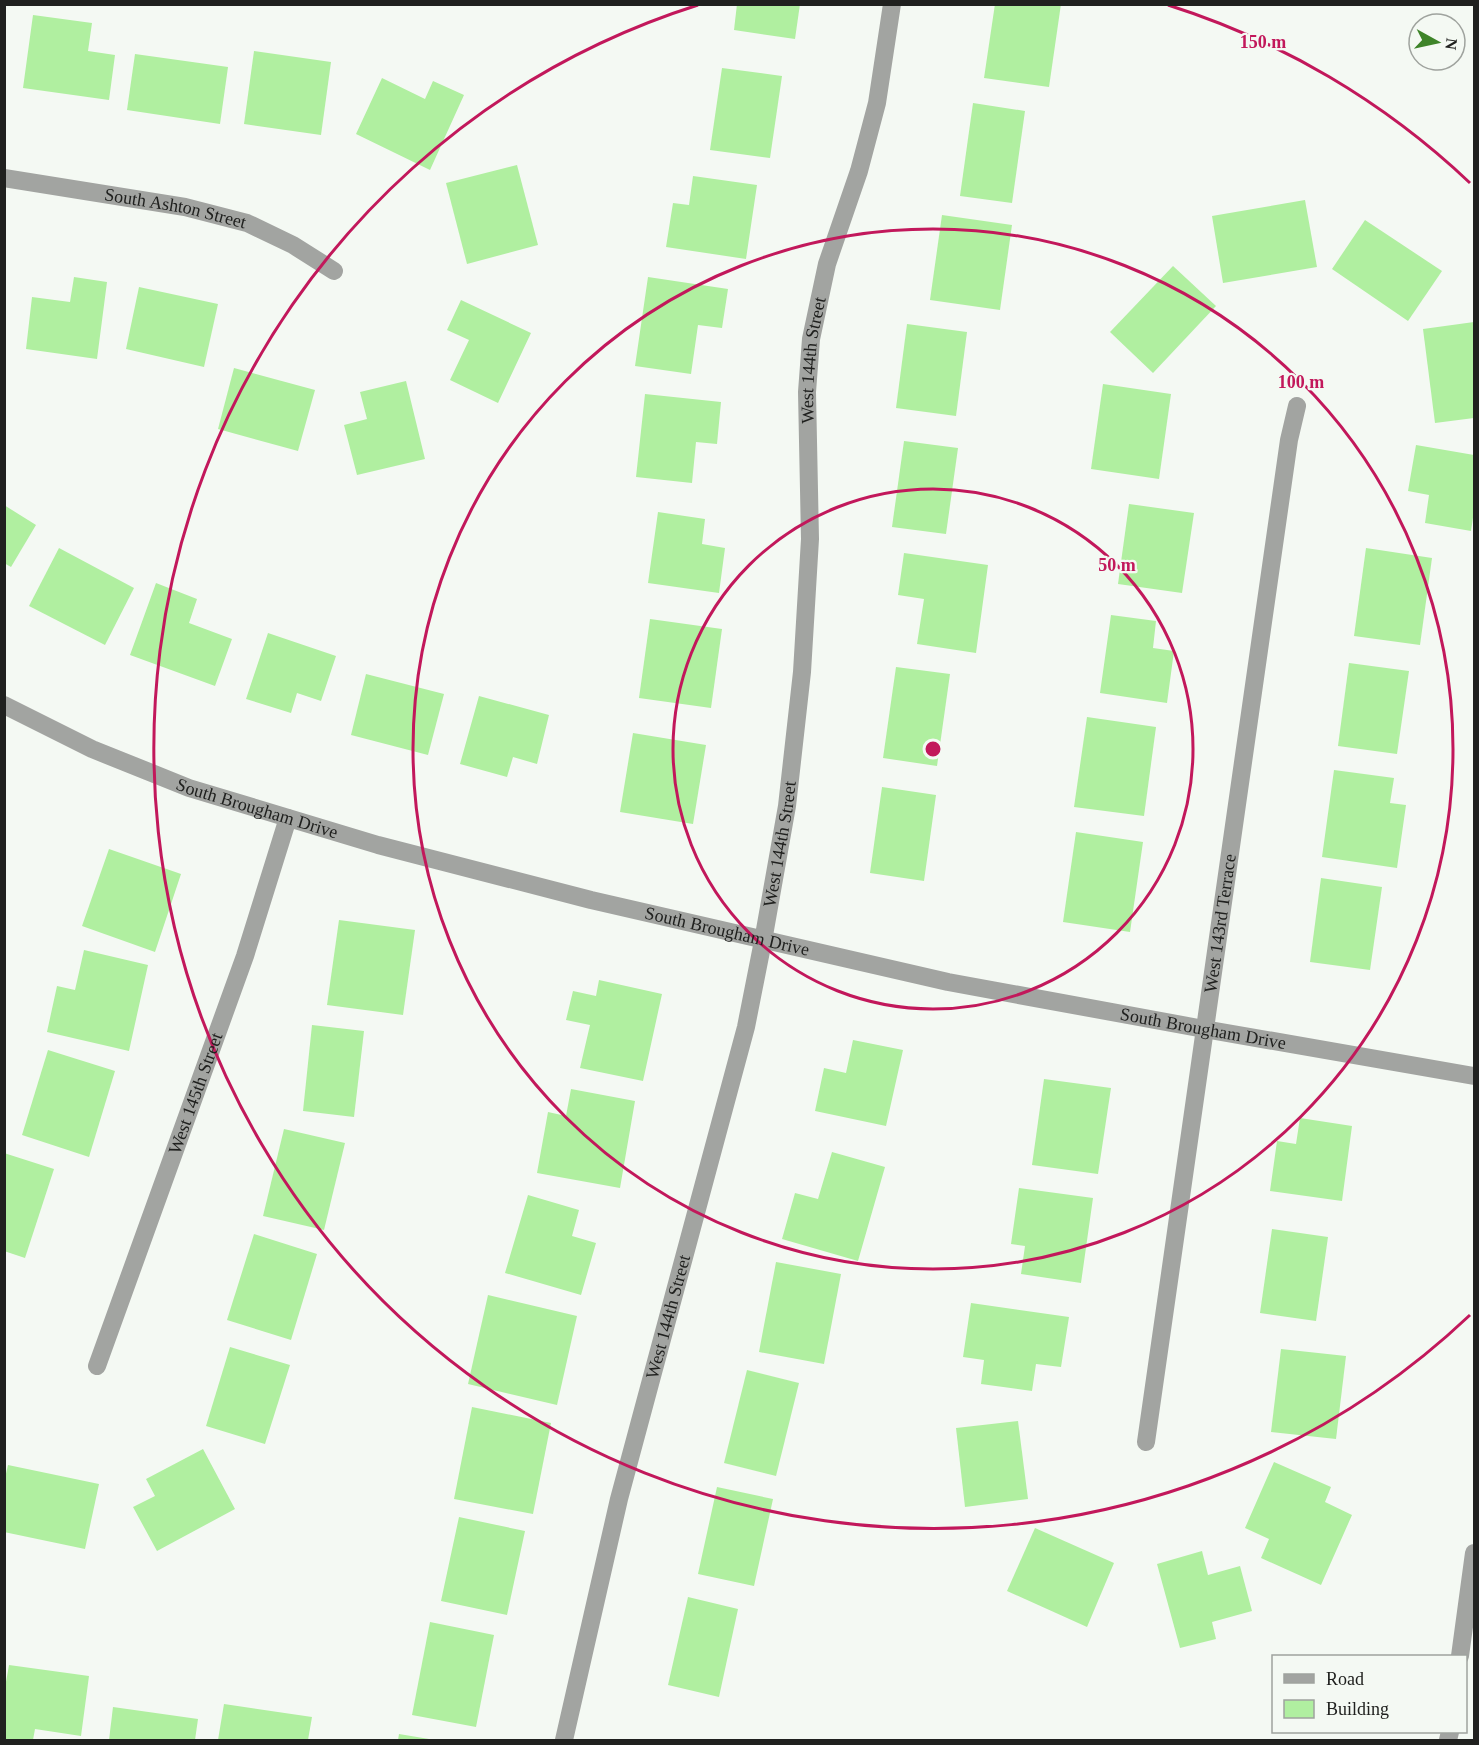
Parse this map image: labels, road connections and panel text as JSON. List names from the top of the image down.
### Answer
{
  "streets": {
    "street": [
      "South Ashton Street",
      "West 144th Street",
      "South Brougham Drive",
      "West 143rd Terrace",
      "West 145th Street"
    ]
  },
  "crossings": [
    ["West 144th Street", "South Brougham Drive"],
    ["South Brougham Drive", "West 143rd Terrace"],
    ["South Brougham Drive", "West 145th Street"]
  ],
  "legend": ["Road", "Building"],
  "north": "right",
  "rings": ["150 m", "100 m", "50 m"]
}
